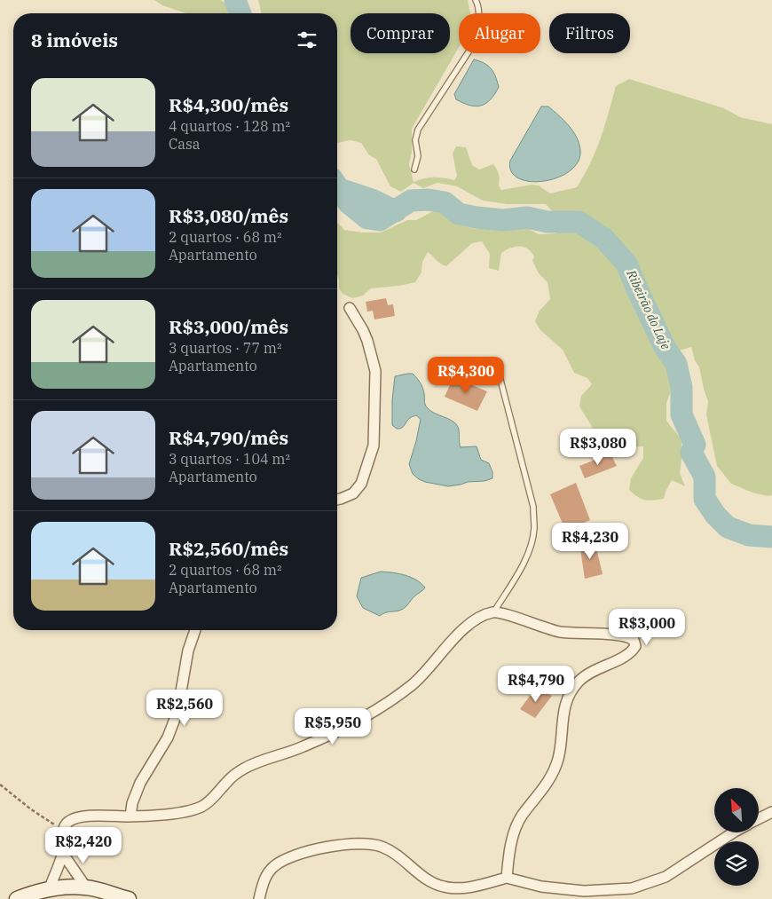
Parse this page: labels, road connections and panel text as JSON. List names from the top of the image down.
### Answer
{
  "water": ["Ribeirão do Laje"],
  "north": "top left",
  "page": {
    "chip": ["Comprar", "Alugar", "Filtros"],
    "heading": "8 imóveis",
    "list": [
      {
        "name": "R$4,300/mês",
        "note": "4 quartos · 128 m² · Casa"
      },
      {
        "name": "R$3,080/mês",
        "note": "2 quartos · 68 m² · Apartamento"
      },
      {
        "name": "R$3,000/mês",
        "note": "3 quartos · 77 m² · Apartamento"
      },
      {
        "name": "R$4,790/mês",
        "note": "3 quartos · 104 m² · Apartamento"
      },
      {
        "name": "R$2,560/mês",
        "note": "2 quartos · 68 m² · Apartamento"
      }
    ],
    "price": [
      "R$4,300",
      "R$3,080",
      "R$4,230",
      "R$3,000",
      "R$4,790",
      "R$2,560",
      "R$5,950",
      "R$2,420"
    ]
  }
}
